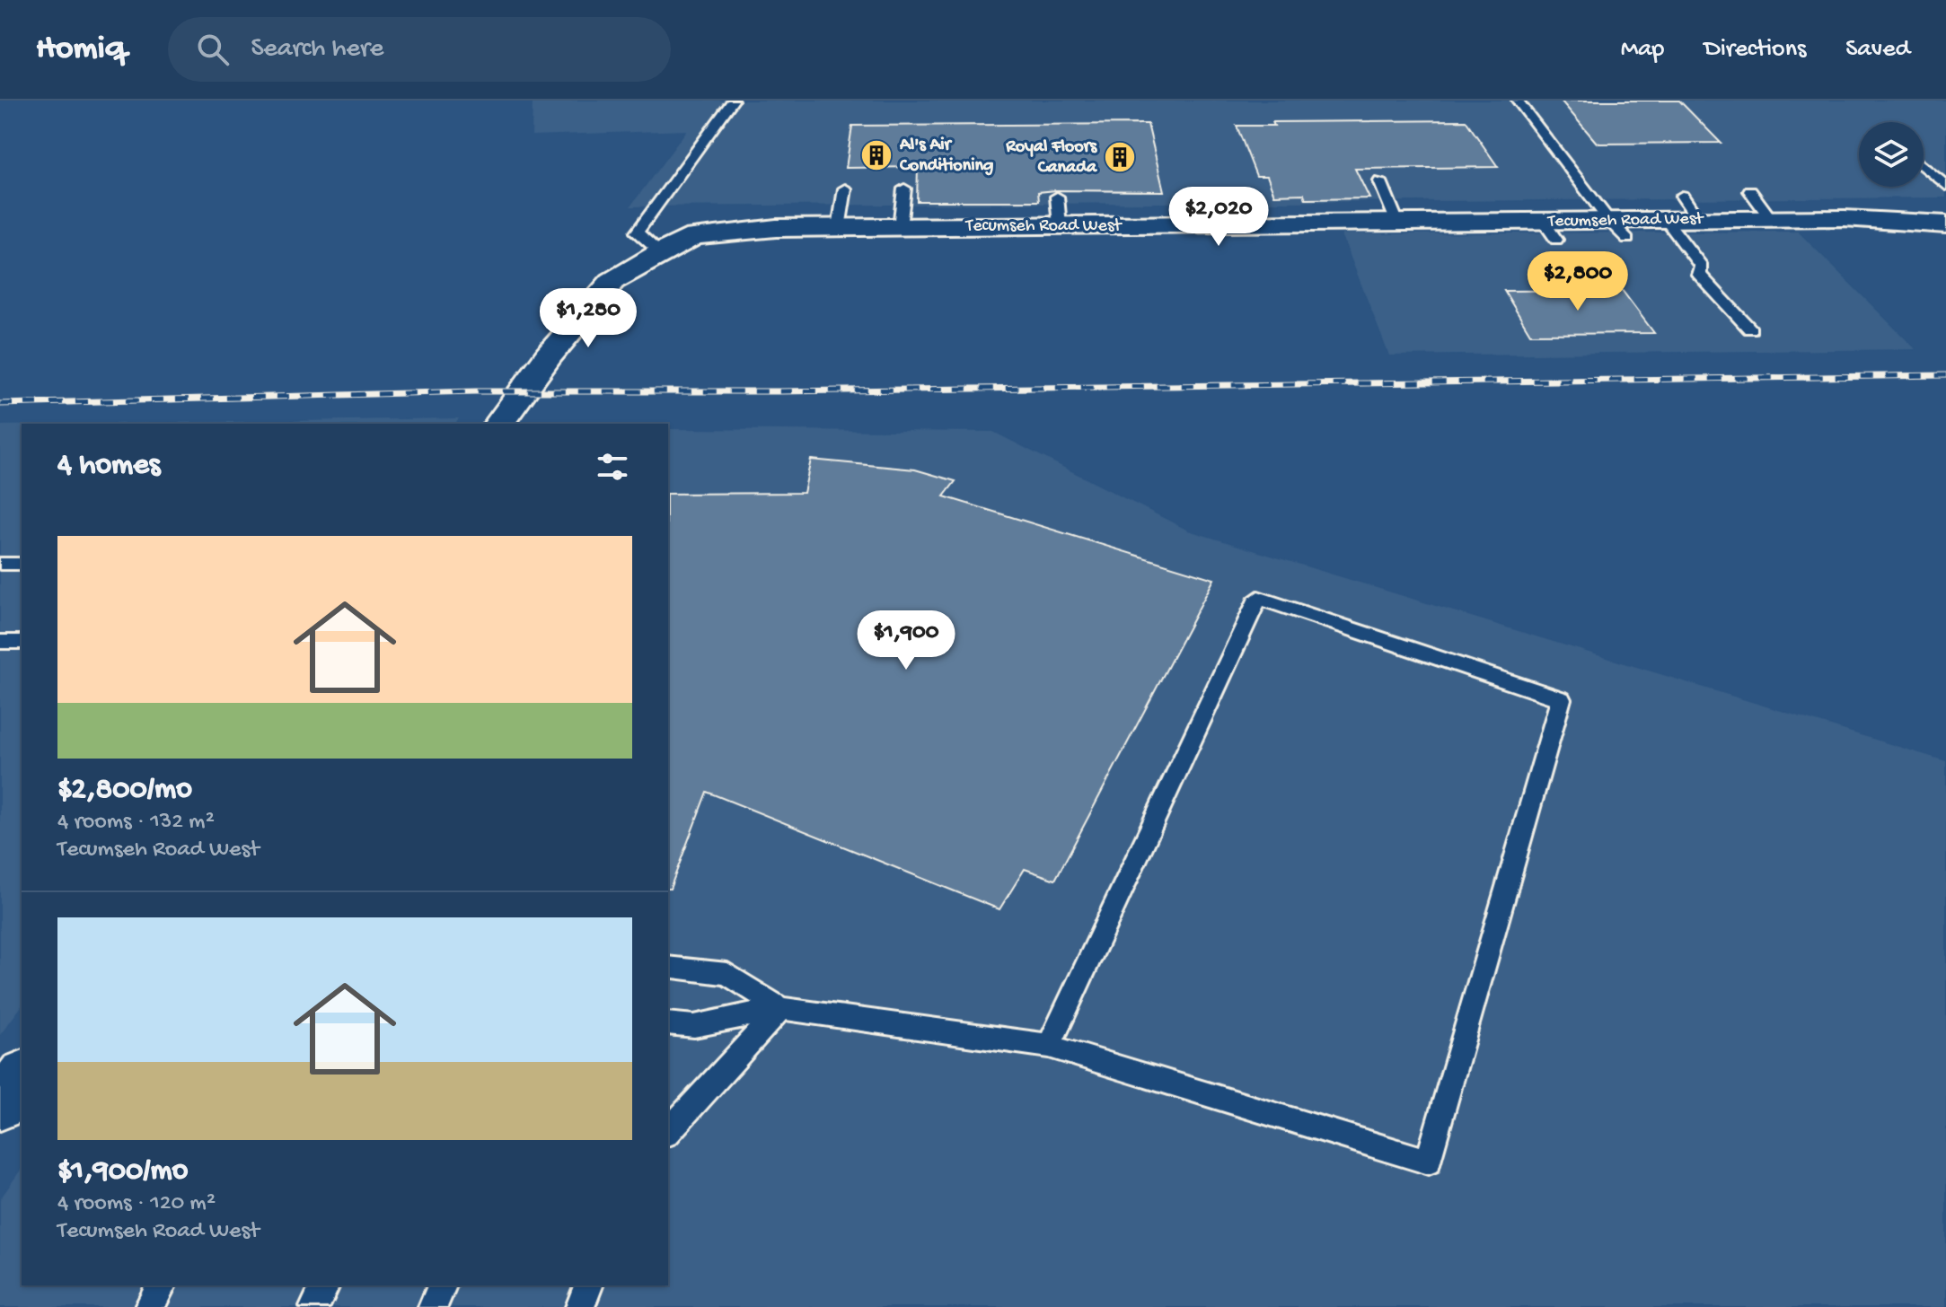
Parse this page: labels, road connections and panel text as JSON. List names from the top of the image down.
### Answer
{
  "streets": {
    "main road": ["Tecumseh Road West"]
  },
  "places": {
    "building": ["Al's Air Conditioning", "Royal Floors Canada"]
  },
  "page": {
    "header": "Homiq",
    "search": "Search here",
    "nav": ["Map", "Directions", "Saved"],
    "price": [
      "$2,020",
      "$2,800",
      "$1,280",
      "$1,900"
    ],
    "heading": "4 homes",
    "list": [
      {
        "name": "$2,800/mo",
        "note": "4 rooms · 132 m² · Tecumseh Road West"
      },
      {
        "name": "$1,900/mo",
        "note": "4 rooms · 120 m² · Tecumseh Road West"
      }
    ]
  }
}
